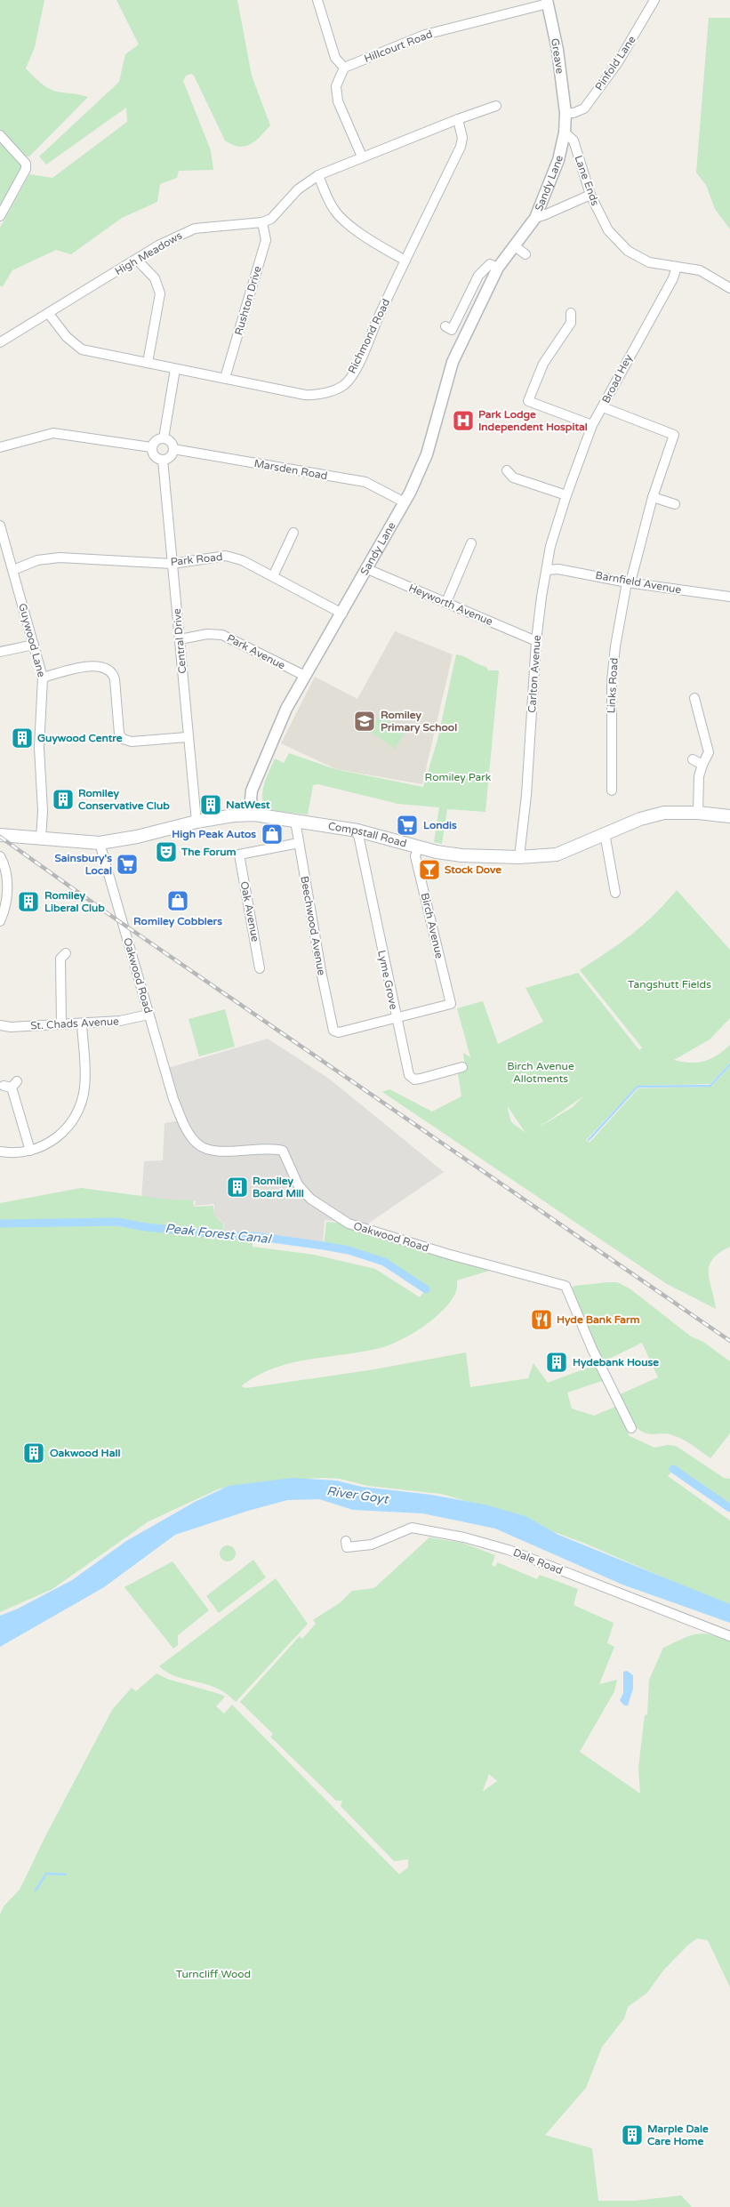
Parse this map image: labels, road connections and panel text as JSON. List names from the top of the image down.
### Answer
{
  "streets": {
    "main road": ["Compstall Road"],
    "street": [
      "Hillcourt Road",
      "Greave",
      "Pinfold Lane",
      "Lane Ends",
      "Sandy Lane",
      "High Meadows",
      "Rushton Drive",
      "Richmond Road",
      "Broad Hey",
      "Marsden Road",
      "Park Road",
      "Barnfield Avenue",
      "Heyworth Avenue",
      "Guywood Lane",
      "Central Drive",
      "Park Avenue",
      "Carlton Avenue",
      "Links Road",
      "Oak Avenue",
      "Beechwood Avenue",
      "Birch Avenue",
      "Oakwood Road",
      "Lyme Grove",
      "St. Chads Avenue",
      "Dale Road"
    ]
  },
  "crossings": [
    ["Hillcourt Road", "Greave"],
    ["Greave", "Pinfold Lane"],
    ["Greave", "Sandy Lane"],
    ["Pinfold Lane", "Sandy Lane"],
    ["Lane Ends", "Sandy Lane"],
    ["Lane Ends", "Broad Hey"],
    ["Sandy Lane", "Marsden Road"],
    ["Sandy Lane", "Park Road"],
    ["Sandy Lane", "Heyworth Avenue"],
    ["Sandy Lane", "Park Avenue"],
    ["Sandy Lane", "Compstall Road"],
    ["High Meadows", "Rushton Drive"],
    ["High Meadows", "Richmond Road"],
    ["Rushton Drive", "Richmond Road"],
    ["Broad Hey", "Carlton Avenue"],
    ["Broad Hey", "Links Road"],
    ["Marsden Road", "Central Drive"],
    ["Park Road", "Guywood Lane"],
    ["Park Road", "Central Drive"],
    ["Barnfield Avenue", "Carlton Avenue"],
    ["Barnfield Avenue", "Links Road"],
    ["Heyworth Avenue", "Carlton Avenue"],
    ["Guywood Lane", "Compstall Road"],
    ["Central Drive", "Park Avenue"],
    ["Central Drive", "Compstall Road"],
    ["Carlton Avenue", "Compstall Road"],
    ["Compstall Road", "Beechwood Avenue"],
    ["Compstall Road", "Birch Avenue"],
    ["Compstall Road", "Oakwood Road"],
    ["Compstall Road", "Lyme Grove"],
    ["Oak Avenue", "Beechwood Avenue"],
    ["Beechwood Avenue", "Birch Avenue"],
    ["Beechwood Avenue", "Lyme Grove"],
    ["Birch Avenue", "Lyme Grove"],
    ["Oakwood Road", "St. Chads Avenue"]
  ],
  "water": ["Peak Forest Canal", "River Goyt"],
  "parks": [
    "Romiley Park",
    "Tangshutt Fields",
    "Birch Avenue Allotments",
    "Turncliff Wood"
  ],
  "places": {
    "hospital": ["Park Lodge Independent Hospital"],
    "school or university": ["Romiley Primary School"],
    "building": [
      "Guywood Centre",
      "Romiley Conservative Club",
      "NatWest",
      "Romiley Liberal Club",
      "Romiley Board Mill",
      "Hydebank House",
      "Oakwood Hall",
      "Marple Dale Care Home"
    ],
    "supermarket": ["Londis", "Sainsbury's Local"],
    "shop": ["High Peak Autos", "Romiley Cobblers"],
    "theatre": ["The Forum"],
    "bar": ["Stock Dove"],
    "restaurant": ["Hyde Bank Farm"]
  }
}
